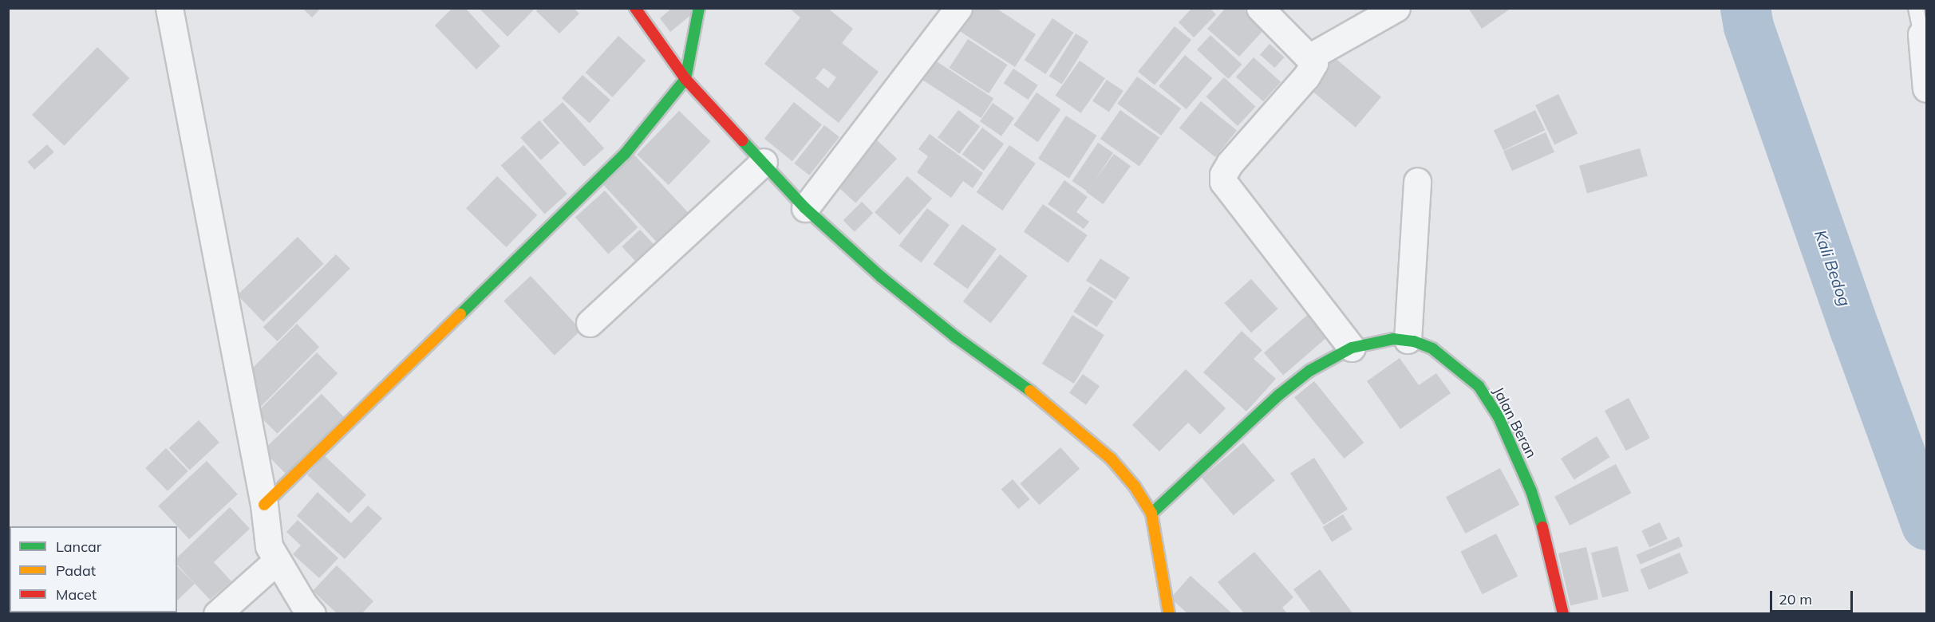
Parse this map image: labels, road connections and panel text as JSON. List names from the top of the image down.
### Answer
{
  "streets": {
    "street": ["Jalan Beran"]
  },
  "water": ["Kali Bedog"],
  "legend": ["Lancar", "Padat", "Macet"],
  "scale_bar": "20 m"
}
